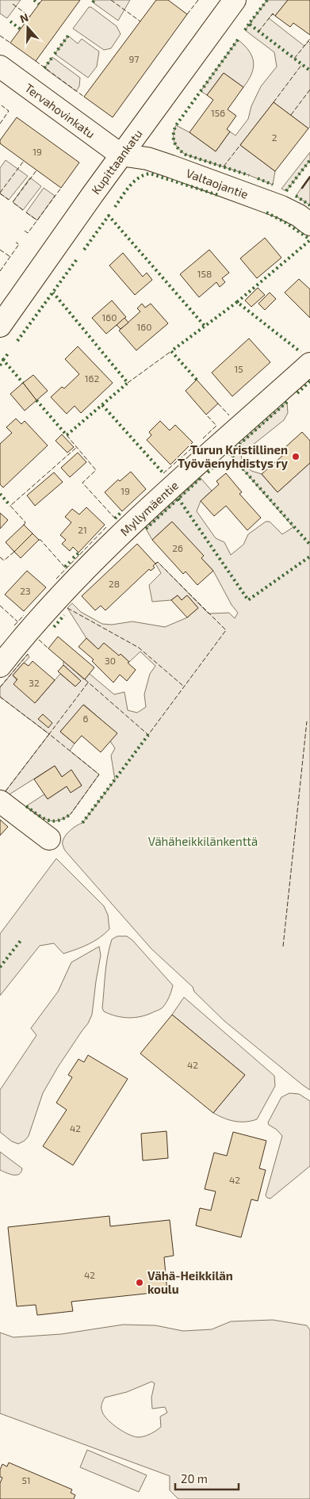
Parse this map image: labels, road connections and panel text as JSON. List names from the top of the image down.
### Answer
{
  "streets": {
    "street": [
      "Tervahovinkatu",
      "Kupittaankatu",
      "Valtaojantie",
      "Myllymäentie"
    ]
  },
  "crossings": [
    ["Tervahovinkatu", "Kupittaankatu"],
    ["Tervahovinkatu", "Valtaojantie"],
    ["Kupittaankatu", "Valtaojantie"]
  ],
  "parks": ["Vähäheikkilänkenttä"],
  "places": ["Turun Kristillinen Työväenyhdistys ry", "Vähä-Heikkilän koulu"],
  "house_numbers": [
    "97",
    "156",
    "2",
    "19",
    "158",
    "160",
    "160",
    "15",
    "162",
    "19",
    "21",
    "26",
    "28",
    "23",
    "30",
    "32",
    "6",
    "42",
    "42",
    "42",
    "42",
    "51"
  ],
  "scale_bar": "20 m",
  "north": "top"
}
